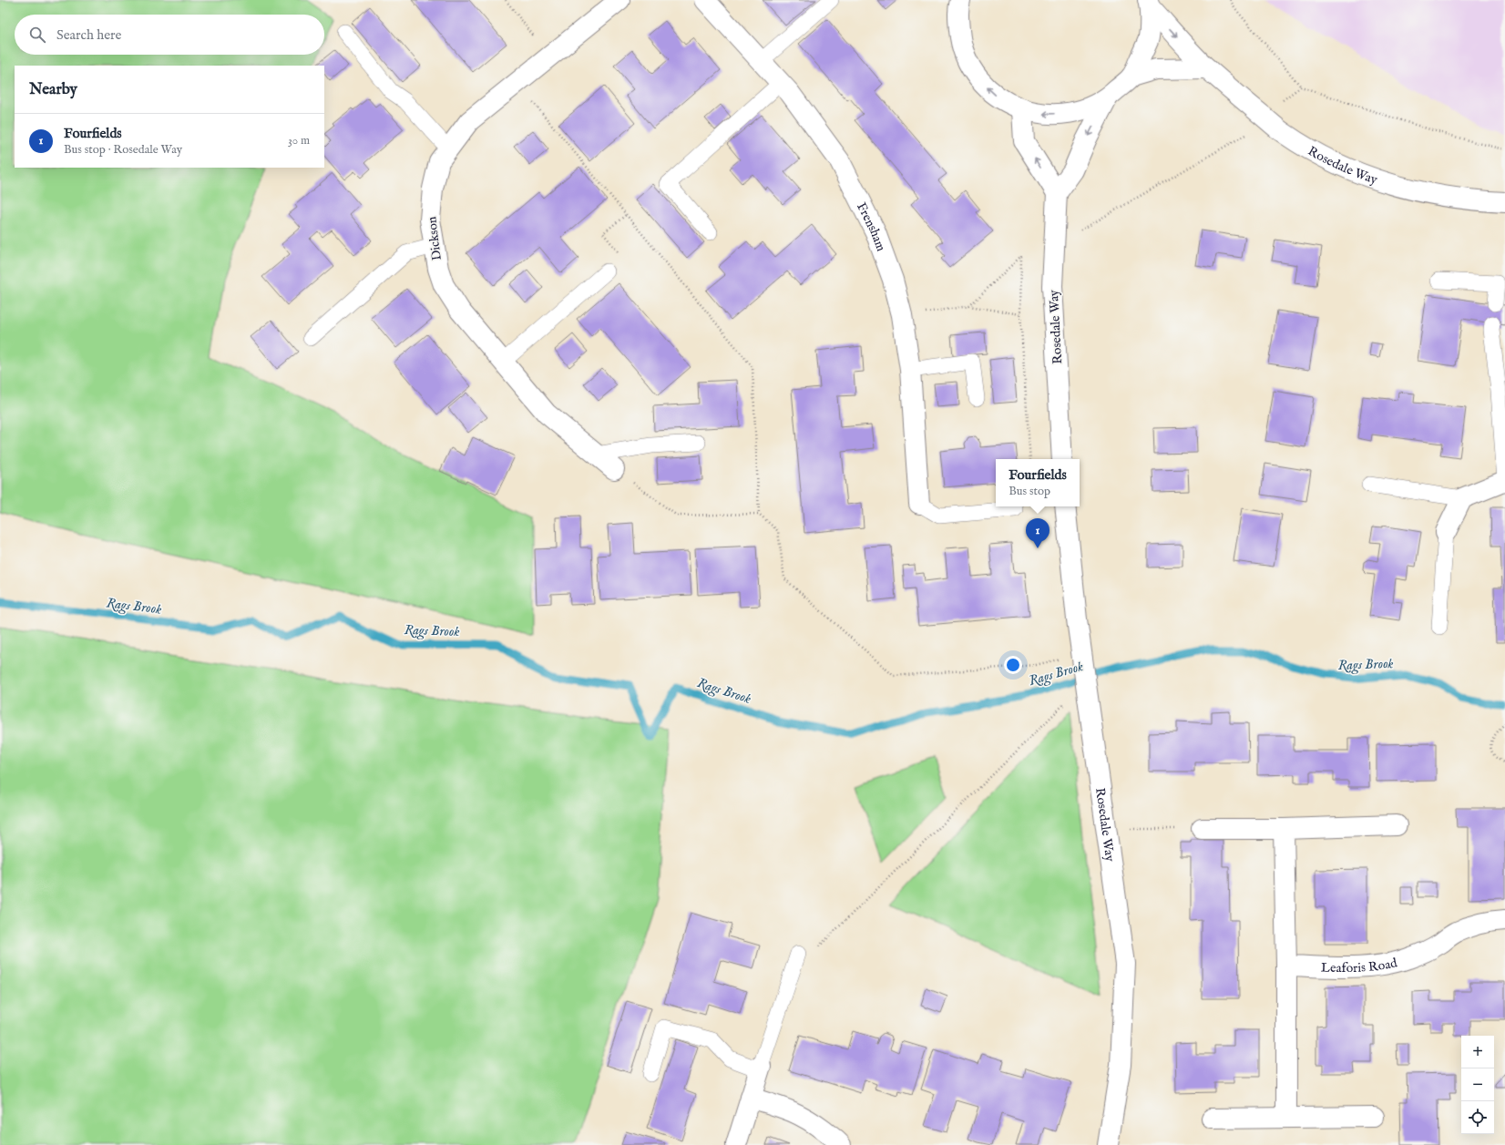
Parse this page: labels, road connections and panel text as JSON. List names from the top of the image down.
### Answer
{
  "streets": {
    "street": [
      "Rosedale Way",
      "Frensham",
      "Dickson",
      "Leaforis Road"
    ]
  },
  "water": ["Rags Brook"],
  "page": {
    "search": "Search here",
    "heading": "Nearby",
    "list": [
      {
        "mark": "1",
        "name": "Fourfields",
        "note": "Bus stop · Rosedale Way",
        "value": "30 m"
      }
    ],
    "popup": ["Fourfields", "Bus stop"],
    "pins": "1",
    "map_buttons": ["+", "−"]
  }
}
